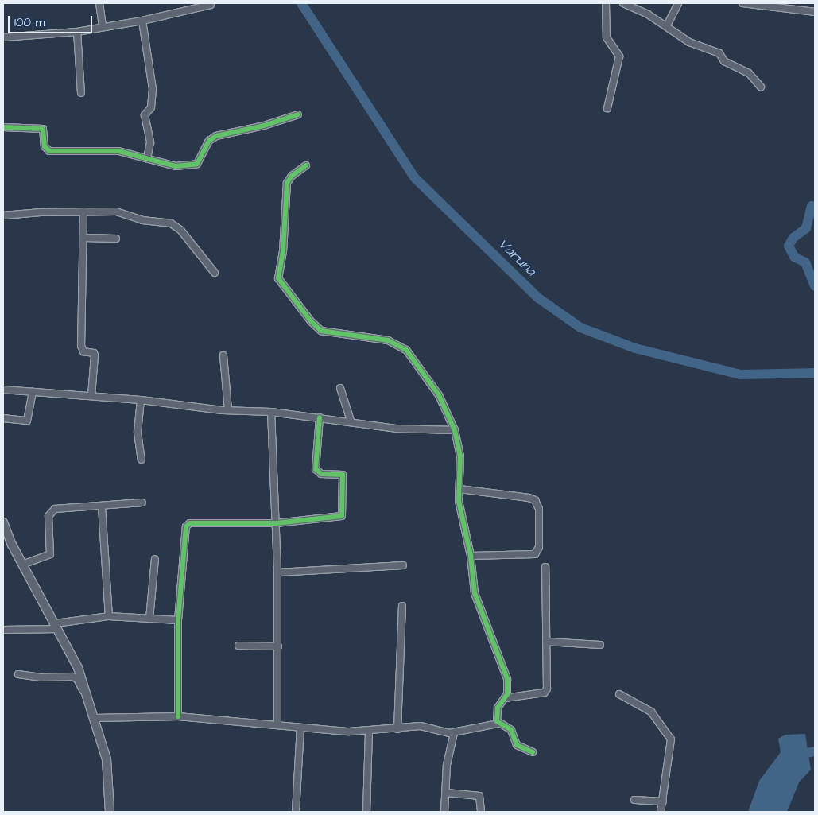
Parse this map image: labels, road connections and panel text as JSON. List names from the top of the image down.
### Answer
{
  "water": ["Varuna"],
  "scale_bar": "100 m"
}
